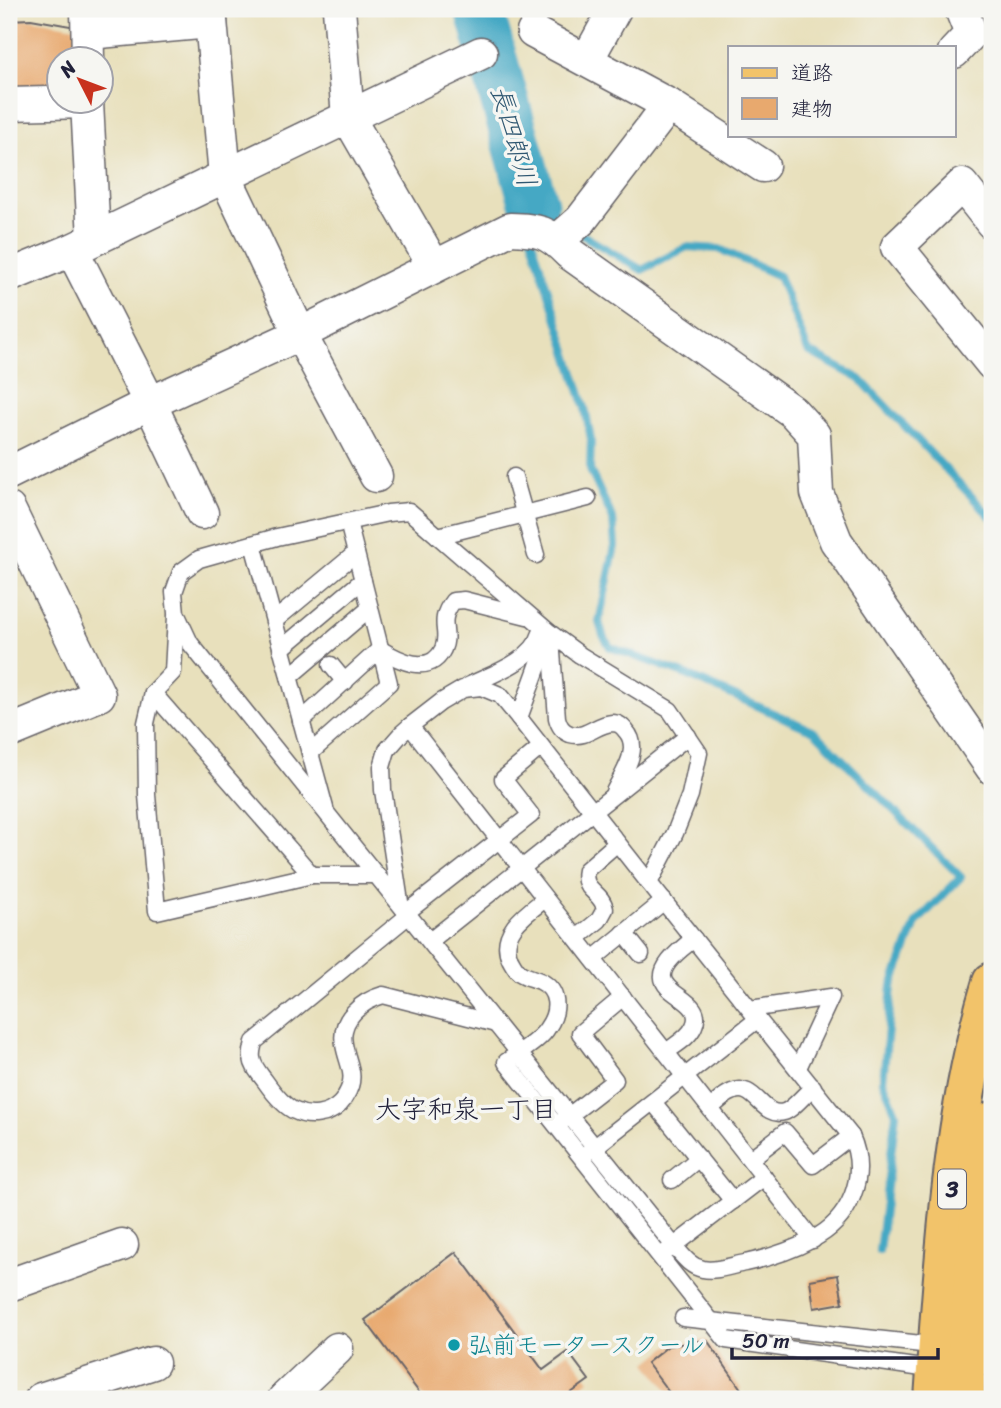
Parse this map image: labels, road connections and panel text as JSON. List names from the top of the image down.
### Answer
{
  "streets": {
    "main road": ["3"]
  },
  "districts": ["大字和泉一丁目"],
  "water": ["長四郎川"],
  "places": ["弘前モータースクール"],
  "legend": ["道路", "建物"],
  "scale_bar": "50 m",
  "north": "top left"
}
